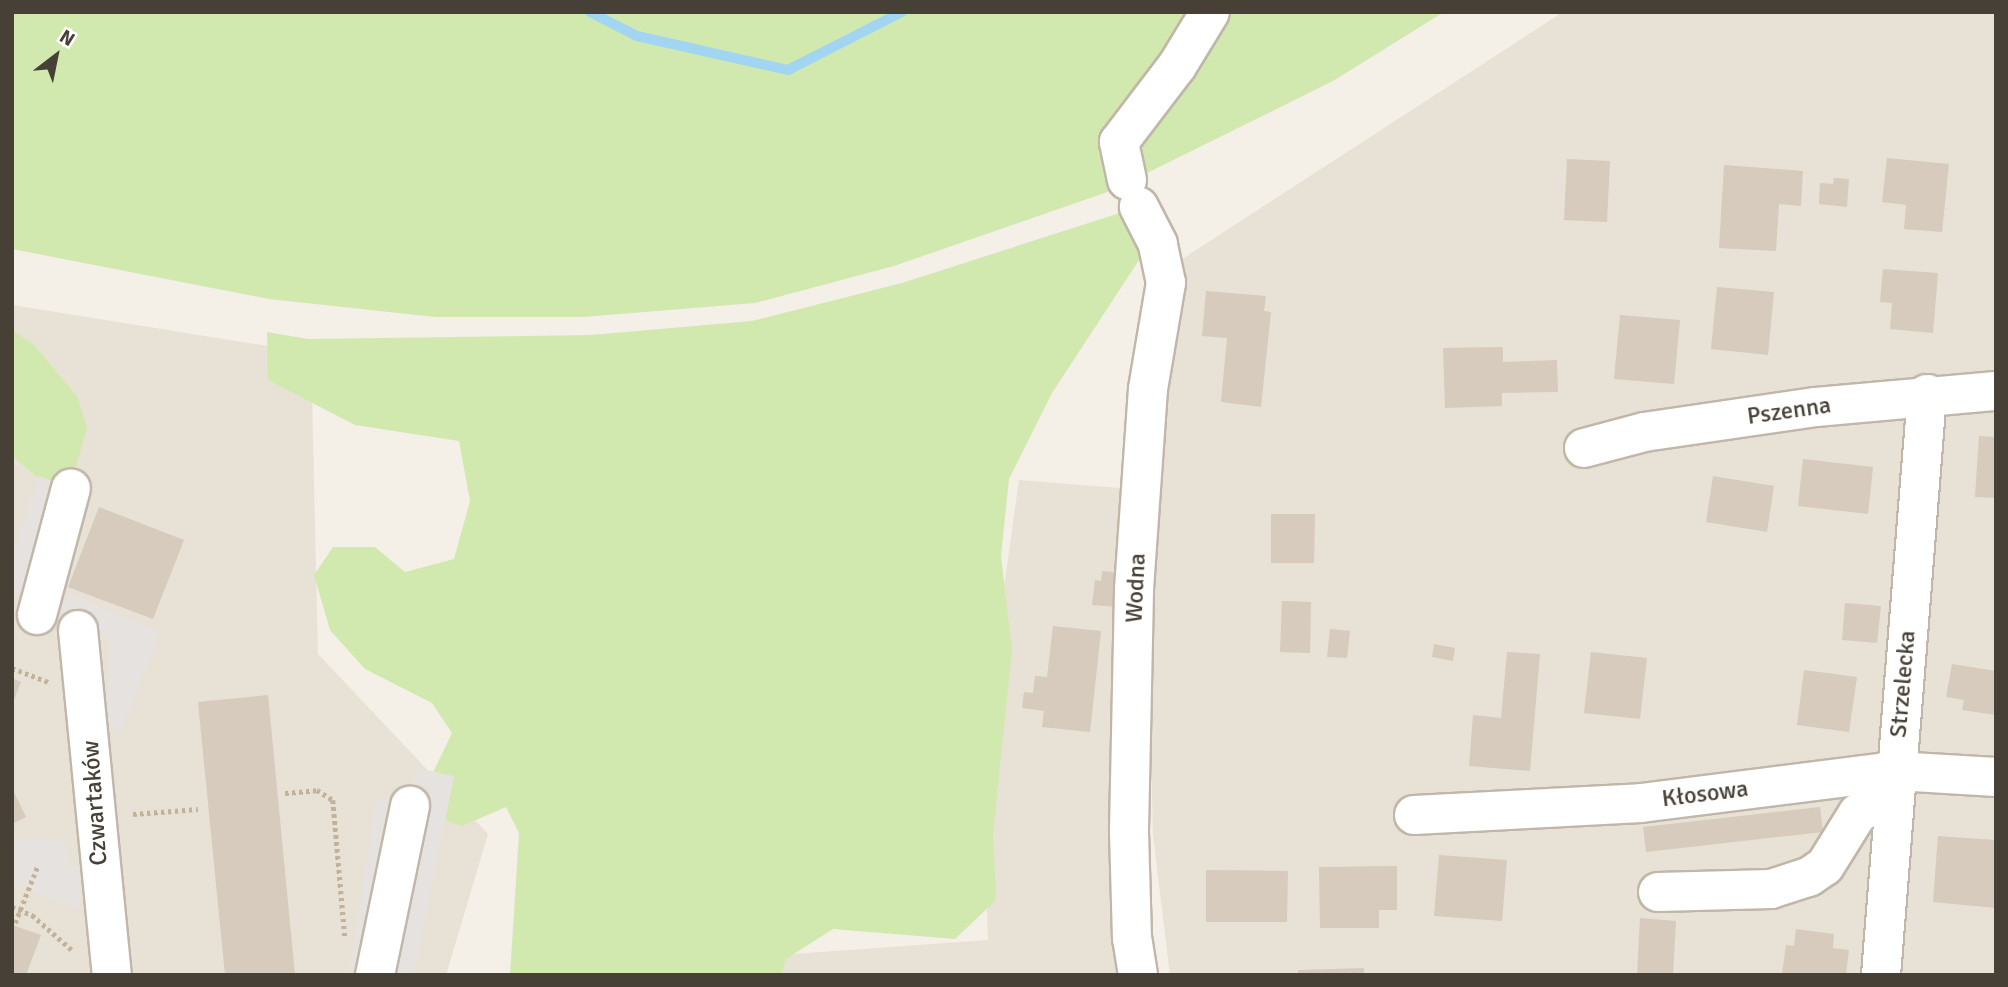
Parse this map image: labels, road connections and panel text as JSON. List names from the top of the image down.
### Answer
{
  "streets": {
    "street": [
      "Pszenna",
      "Wodna",
      "Strzelecka",
      "Kłosowa",
      "Czwartaków"
    ]
  },
  "crossings": [
    ["Pszenna", "Strzelecka"],
    ["Strzelecka", "Kłosowa"]
  ],
  "north": "top right"
}
